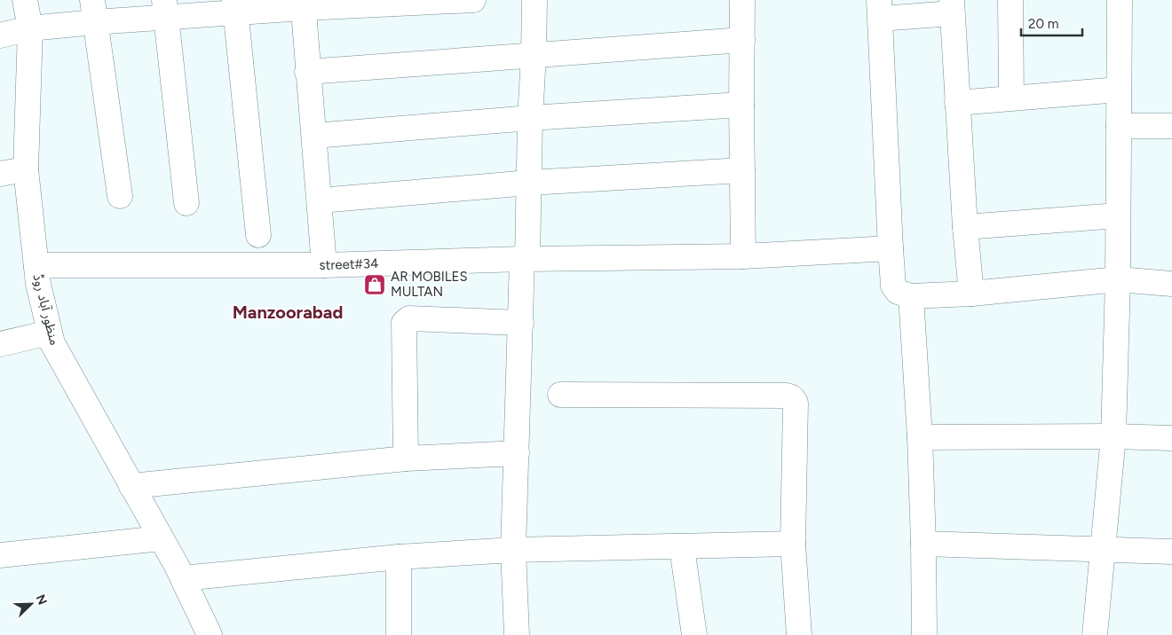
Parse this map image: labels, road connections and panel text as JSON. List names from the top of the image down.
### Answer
{
  "streets": {
    "street": ["street#34", "منظور آباد روڈ"]
  },
  "crossings": [
    ["street#34", "منظور آباد روڈ"]
  ],
  "districts": ["Manzoorabad"],
  "places": {
    "shop": ["AR MOBILES MULTAN"]
  },
  "scale_bar": "20 m",
  "north": "top right"
}
